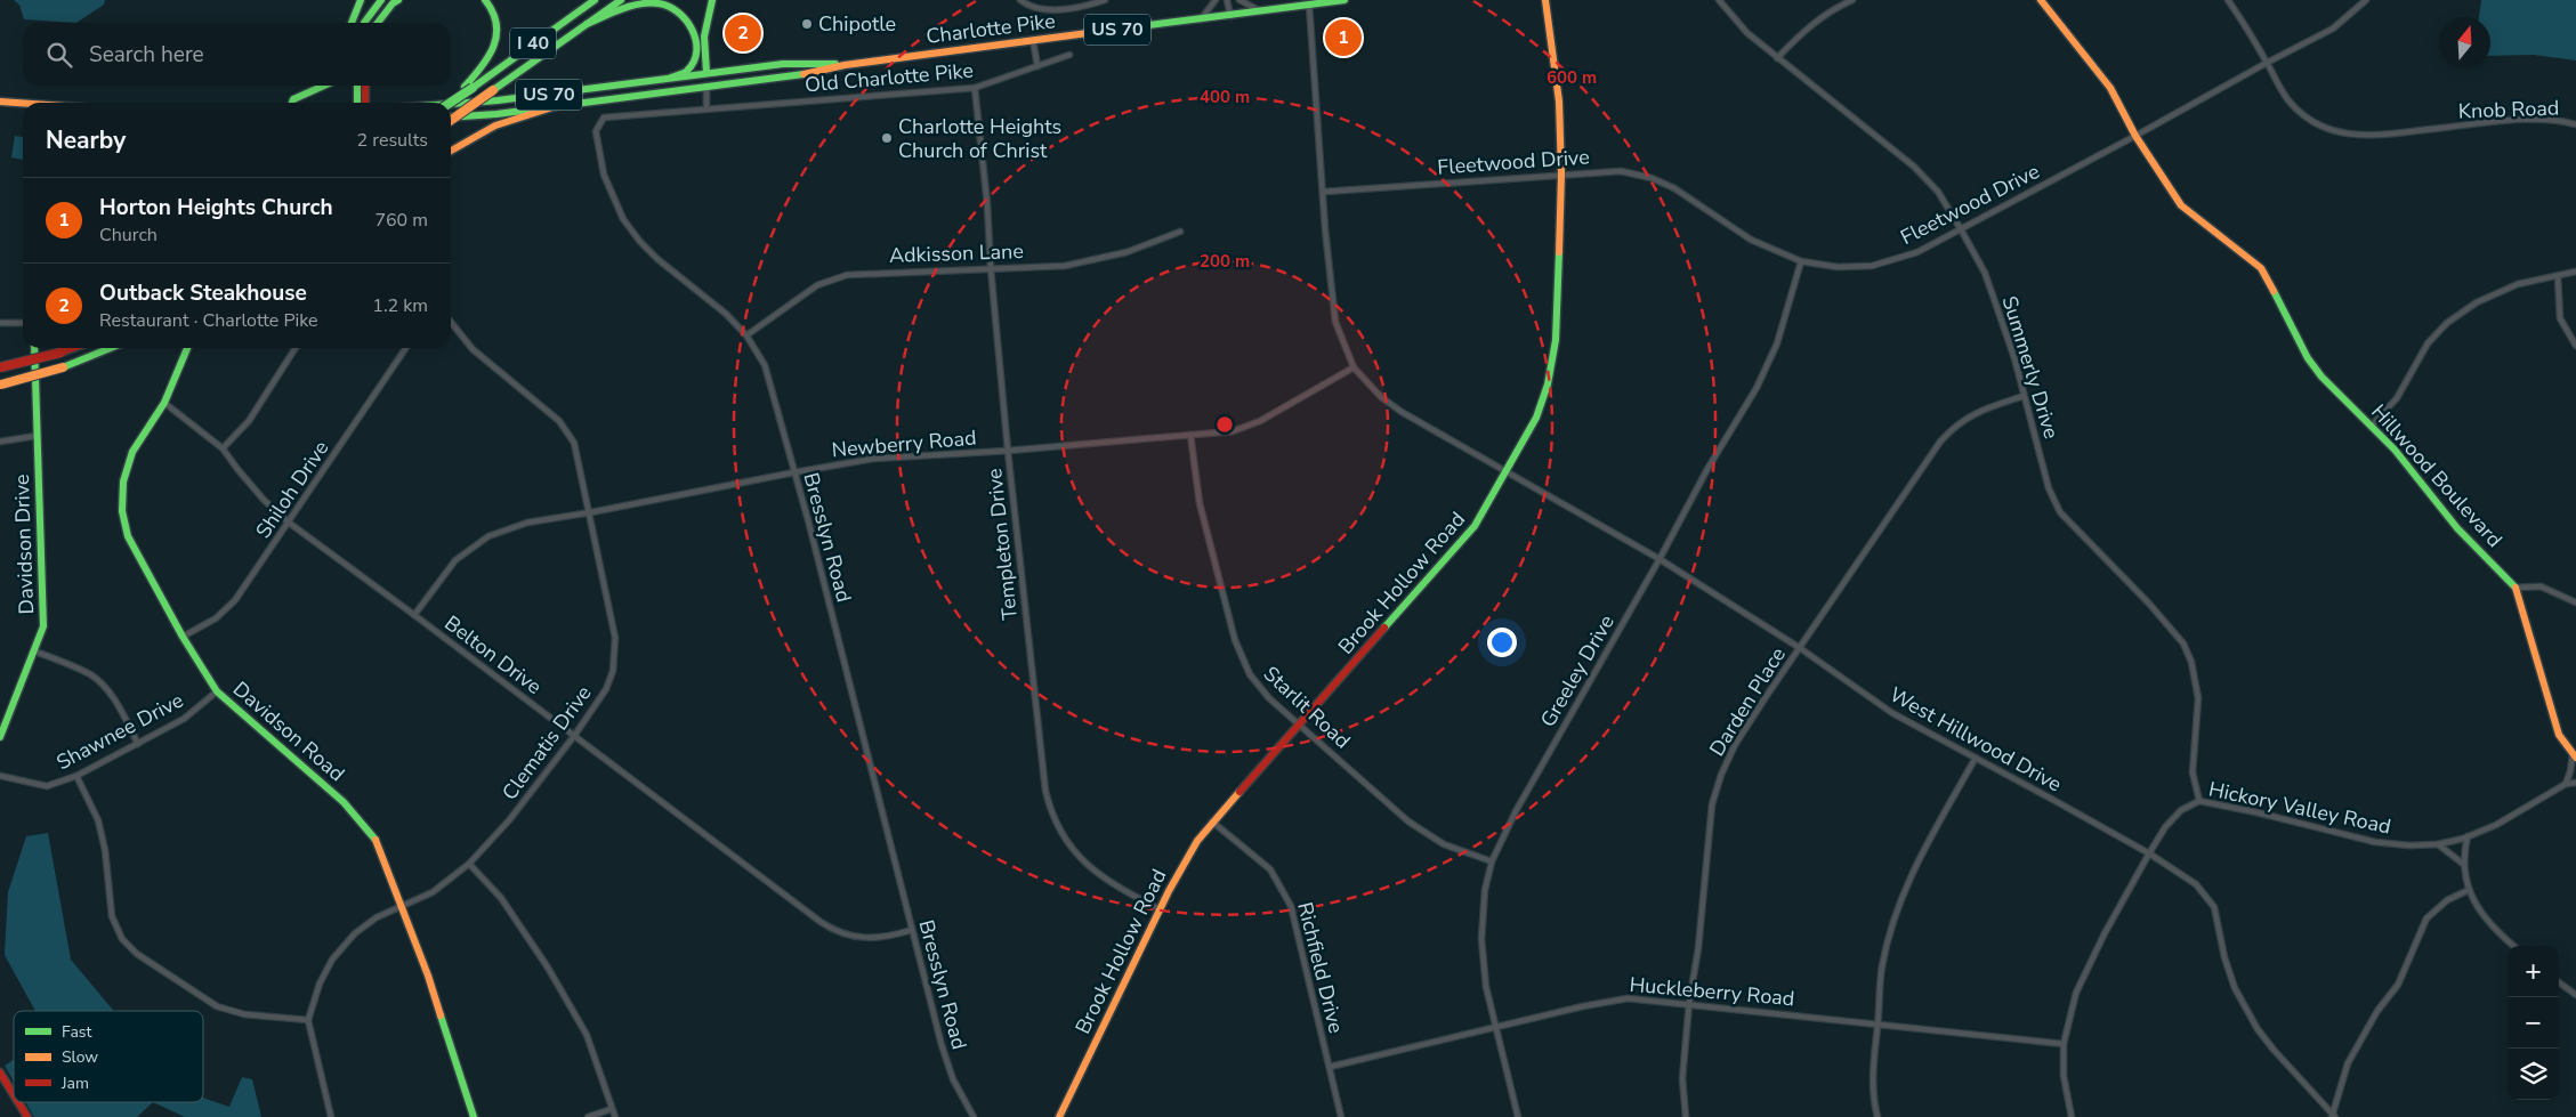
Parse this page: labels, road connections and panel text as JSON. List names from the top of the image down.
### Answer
{
  "streets": {
    "main road": [
      "Charlotte Pike",
      "US 70",
      "I 40",
      "Hillwood Boulevard",
      "Davidson Drive",
      "Brook Hollow Road",
      "Davidson Road"
    ],
    "street": [
      "Old Charlotte Pike",
      "Knob Road",
      "Fleetwood Drive",
      "Adkisson Lane",
      "Summerly Drive",
      "Newberry Road",
      "Shiloh Drive",
      "Bresslyn Road",
      "Templeton Drive",
      "Belton Drive",
      "Greeley Drive",
      "Darden Place",
      "Starlit Road",
      "Shawnee Drive",
      "West Hillwood Drive",
      "Clematis Drive",
      "Hickory Valley Road",
      "Richfield Drive",
      "Huckleberry Road"
    ]
  },
  "crossings": [
    ["Old Charlotte Pike", "Bresslyn Road"],
    ["Old Charlotte Pike", "Templeton Drive"],
    ["Knob Road", "Fleetwood Drive"],
    ["Fleetwood Drive", "Summerly Drive"],
    ["Fleetwood Drive", "Hillwood Boulevard"],
    ["Fleetwood Drive", "Brook Hollow Road"],
    ["Fleetwood Drive", "Greeley Drive"],
    ["Adkisson Lane", "Bresslyn Road"],
    ["Adkisson Lane", "Templeton Drive"],
    ["Summerly Drive", "Darden Place"],
    ["Summerly Drive", "Hickory Valley Road"],
    ["Newberry Road", "Bresslyn Road"],
    ["Newberry Road", "Templeton Drive"],
    ["Newberry Road", "Belton Drive"],
    ["Newberry Road", "Starlit Road"],
    ["Newberry Road", "West Hillwood Drive"],
    ["Newberry Road", "Clematis Drive"],
    ["Shiloh Drive", "Belton Drive"],
    ["Shiloh Drive", "Davidson Road"],
    ["Bresslyn Road", "Belton Drive"],
    ["Templeton Drive", "Brook Hollow Road"],
    ["Brook Hollow Road", "Starlit Road"],
    ["Brook Hollow Road", "West Hillwood Drive"],
    ["Brook Hollow Road", "Richfield Drive"],
    ["Belton Drive", "Davidson Road"],
    ["Belton Drive", "Clematis Drive"],
    ["Greeley Drive", "Starlit Road"],
    ["Greeley Drive", "West Hillwood Drive"],
    ["Greeley Drive", "Huckleberry Road"],
    ["Darden Place", "West Hillwood Drive"],
    ["Darden Place", "Huckleberry Road"],
    ["Shawnee Drive", "Davidson Road"],
    ["Davidson Road", "Clematis Drive"],
    ["West Hillwood Drive", "Hickory Valley Road"],
    ["Hickory Valley Road", "Huckleberry Road"],
    ["Richfield Drive", "Huckleberry Road"]
  ],
  "places": ["Chipotle", "Charlotte Heights Church of Christ"],
  "legend": ["Fast", "Slow", "Jam"],
  "north": "top",
  "page": {
    "pins": ["2", "1"],
    "search": "Search here",
    "heading": ["Nearby", "2 results"],
    "list": [
      {
        "mark": "1",
        "name": "Horton Heights Church",
        "note": "Church",
        "value": "760 m"
      },
      {
        "mark": "2",
        "name": "Outback Steakhouse",
        "note": "Restaurant · Charlotte Pike",
        "value": "1.2 km"
      }
    ],
    "map_buttons": ["+", "−"]
  },
  "rings": ["600 m", "400 m", "200 m"]
}
